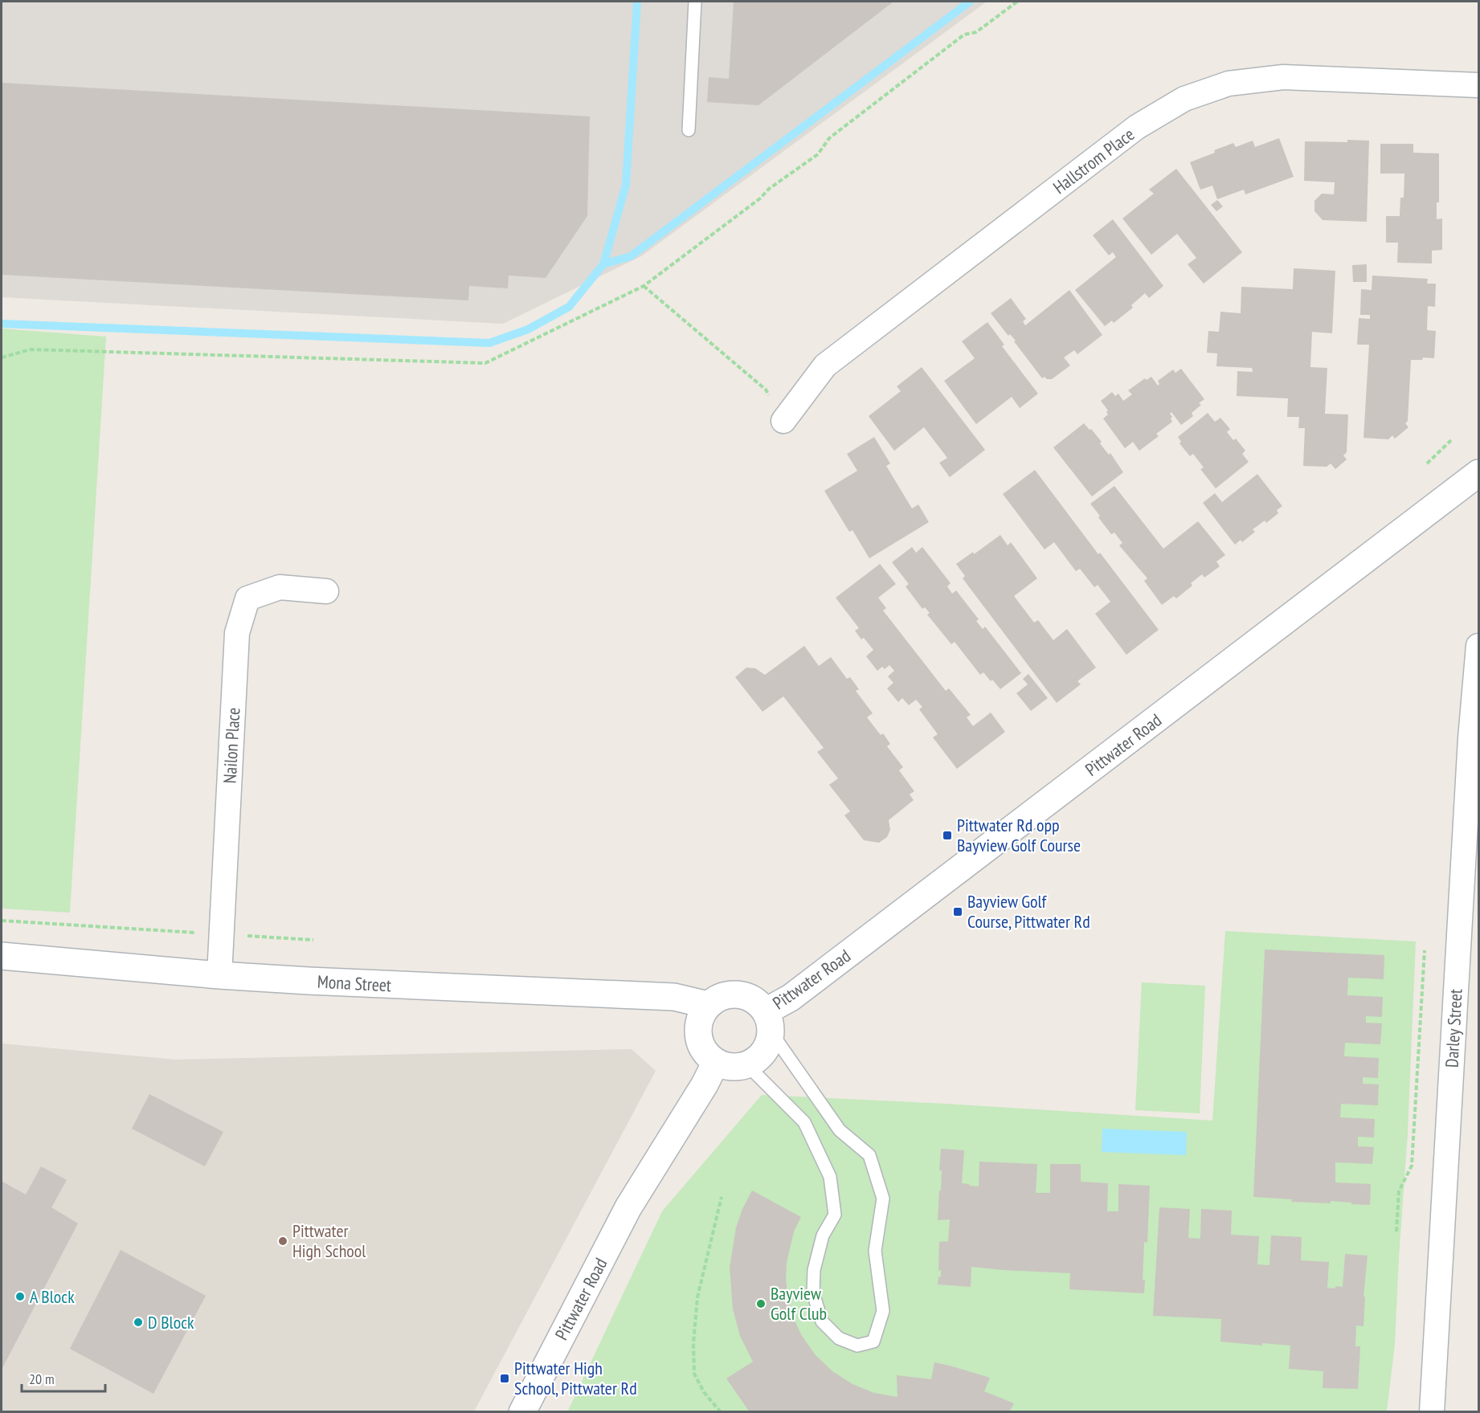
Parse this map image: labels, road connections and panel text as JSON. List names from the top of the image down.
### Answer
{
  "streets": {
    "main road": ["Pittwater Road", "Mona Street"],
    "street": ["Hallstrom Place", "Nailon Place", "Darley Street"]
  },
  "crossings": [
    ["Pittwater Road", "Mona Street"],
    ["Nailon Place", "Mona Street"]
  ],
  "places": {
    "transit": ["Pittwater Rd opp Bayview Golf Course", "Bayview Golf Course, Pittwater Rd", "Pittwater High School, Pittwater Rd"],
    "other": [
      "Pittwater High School",
      "A Block",
      "Bayview Golf Club",
      "D Block"
    ]
  },
  "scale_bar": "20 m"
}
